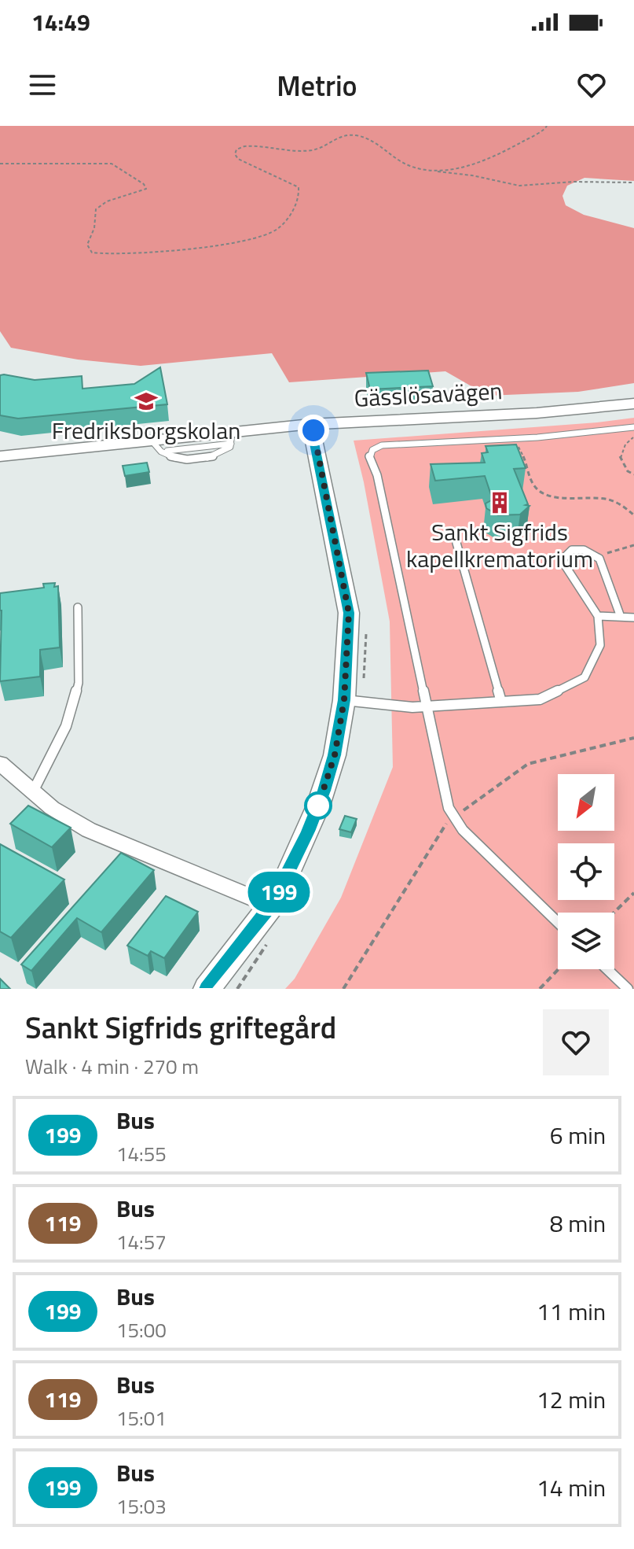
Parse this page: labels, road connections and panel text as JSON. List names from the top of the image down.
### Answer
{
  "streets": {
    "street": ["Gässlösavägen"]
  },
  "places": {
    "school or university": ["Fredriksborgskolan"],
    "building": ["Sankt Sigfrids kapellkrematorium"]
  },
  "lines": ["bus line 199"],
  "north": "bottom left",
  "page": {
    "status": "14:49",
    "header": "Metrio",
    "on_map": "199",
    "heading": ["Sankt Sigfrids griftegård", "Walk · 4 min · 270 m"],
    "list": [
      {
        "mark": "199",
        "name": "Bus",
        "note": "14:55",
        "value": "6 min"
      },
      {
        "mark": "119",
        "name": "Bus",
        "note": "14:57",
        "value": "8 min"
      },
      {
        "mark": "199",
        "name": "Bus",
        "note": "15:00",
        "value": "11 min"
      },
      {
        "mark": "119",
        "name": "Bus",
        "note": "15:01",
        "value": "12 min"
      },
      {
        "mark": "199",
        "name": "Bus",
        "note": "15:03",
        "value": "14 min"
      }
    ]
  }
}
